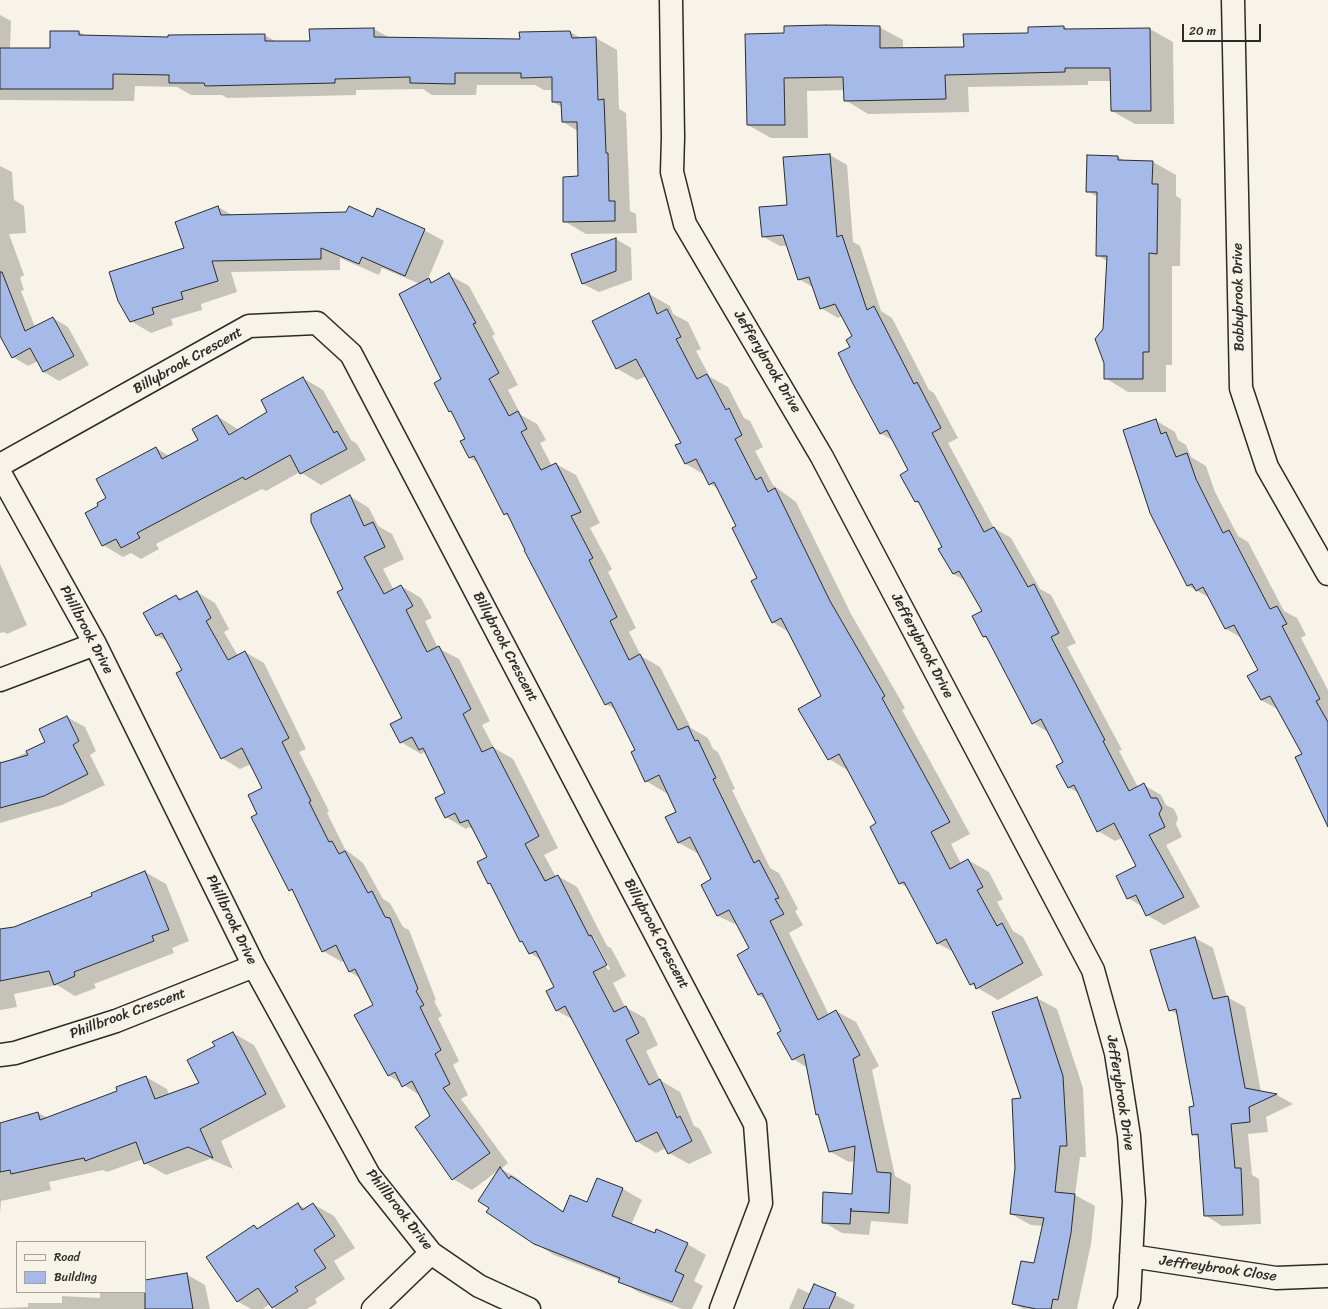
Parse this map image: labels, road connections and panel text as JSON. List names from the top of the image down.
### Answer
{
  "streets": {
    "street": [
      "Bobbybrook Drive",
      "Billybrook Crescent",
      "Jefferybrook Drive",
      "Phillbrook Drive",
      "Phillbrook Crescent",
      "Jeffreybrook Close"
    ]
  },
  "crossings": [
    ["Jefferybrook Drive", "Jeffreybrook Close"],
    ["Phillbrook Drive", "Phillbrook Crescent"]
  ],
  "legend": ["Road", "Building"],
  "scale_bar": "20 m"
}
